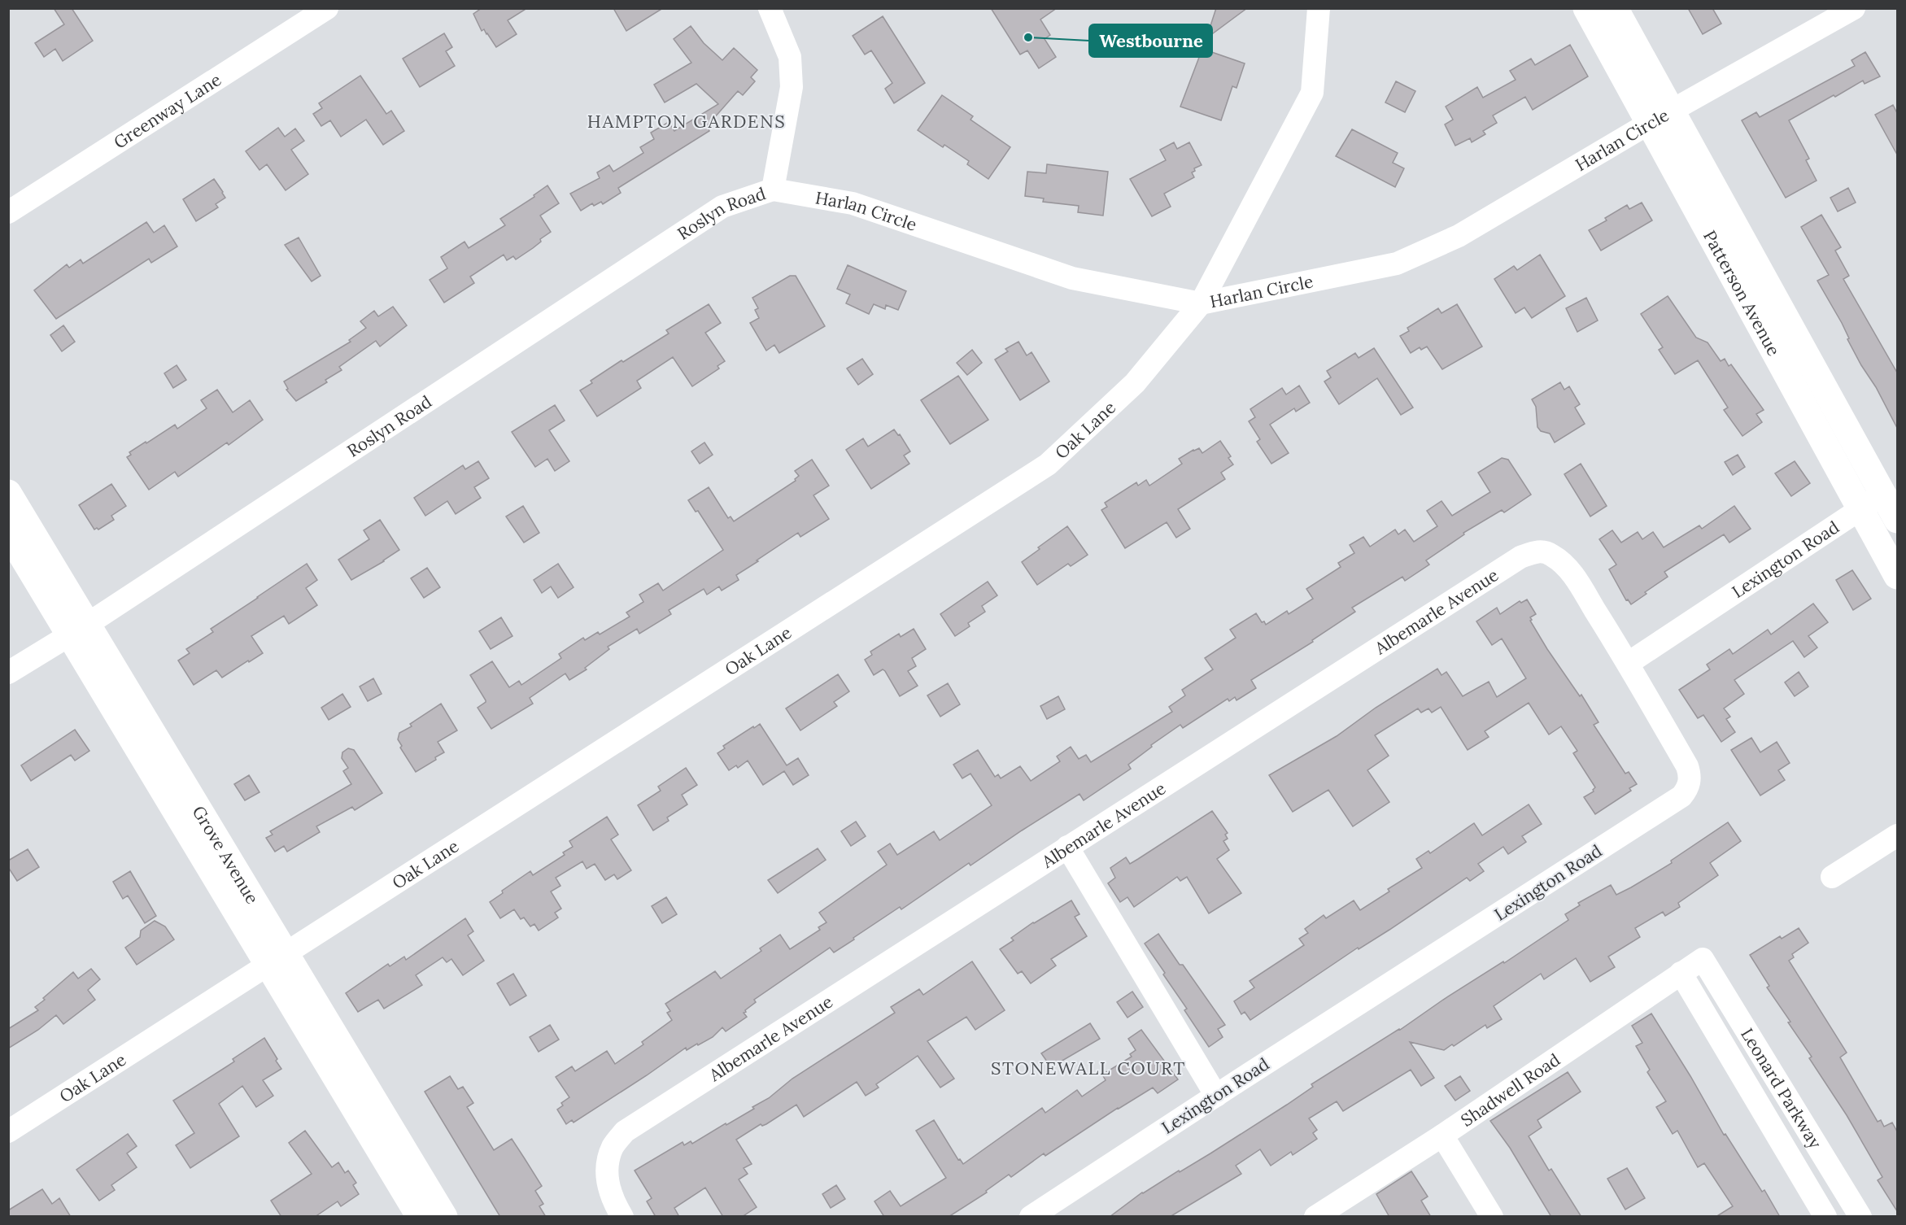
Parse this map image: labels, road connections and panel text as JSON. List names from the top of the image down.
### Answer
{
  "streets": {
    "street": [
      "Greenway Lane",
      "Harlan Circle",
      "Roslyn Road",
      "Patterson Avenue",
      "Oak Lane",
      "Lexington Road",
      "Albemarle Avenue",
      "Grove Avenue",
      "Leonard Parkway",
      "Shadwell Road"
    ]
  },
  "crossings": [
    ["Harlan Circle", "Roslyn Road"],
    ["Harlan Circle", "Patterson Avenue"],
    ["Harlan Circle", "Oak Lane"],
    ["Roslyn Road", "Grove Avenue"],
    ["Patterson Avenue", "Lexington Road"],
    ["Oak Lane", "Grove Avenue"],
    ["Lexington Road", "Albemarle Avenue"],
    ["Leonard Parkway", "Shadwell Road"]
  ],
  "districts": ["HAMPTON GARDENS", "STONEWALL COURT"],
  "places": ["Westbourne"]
}
